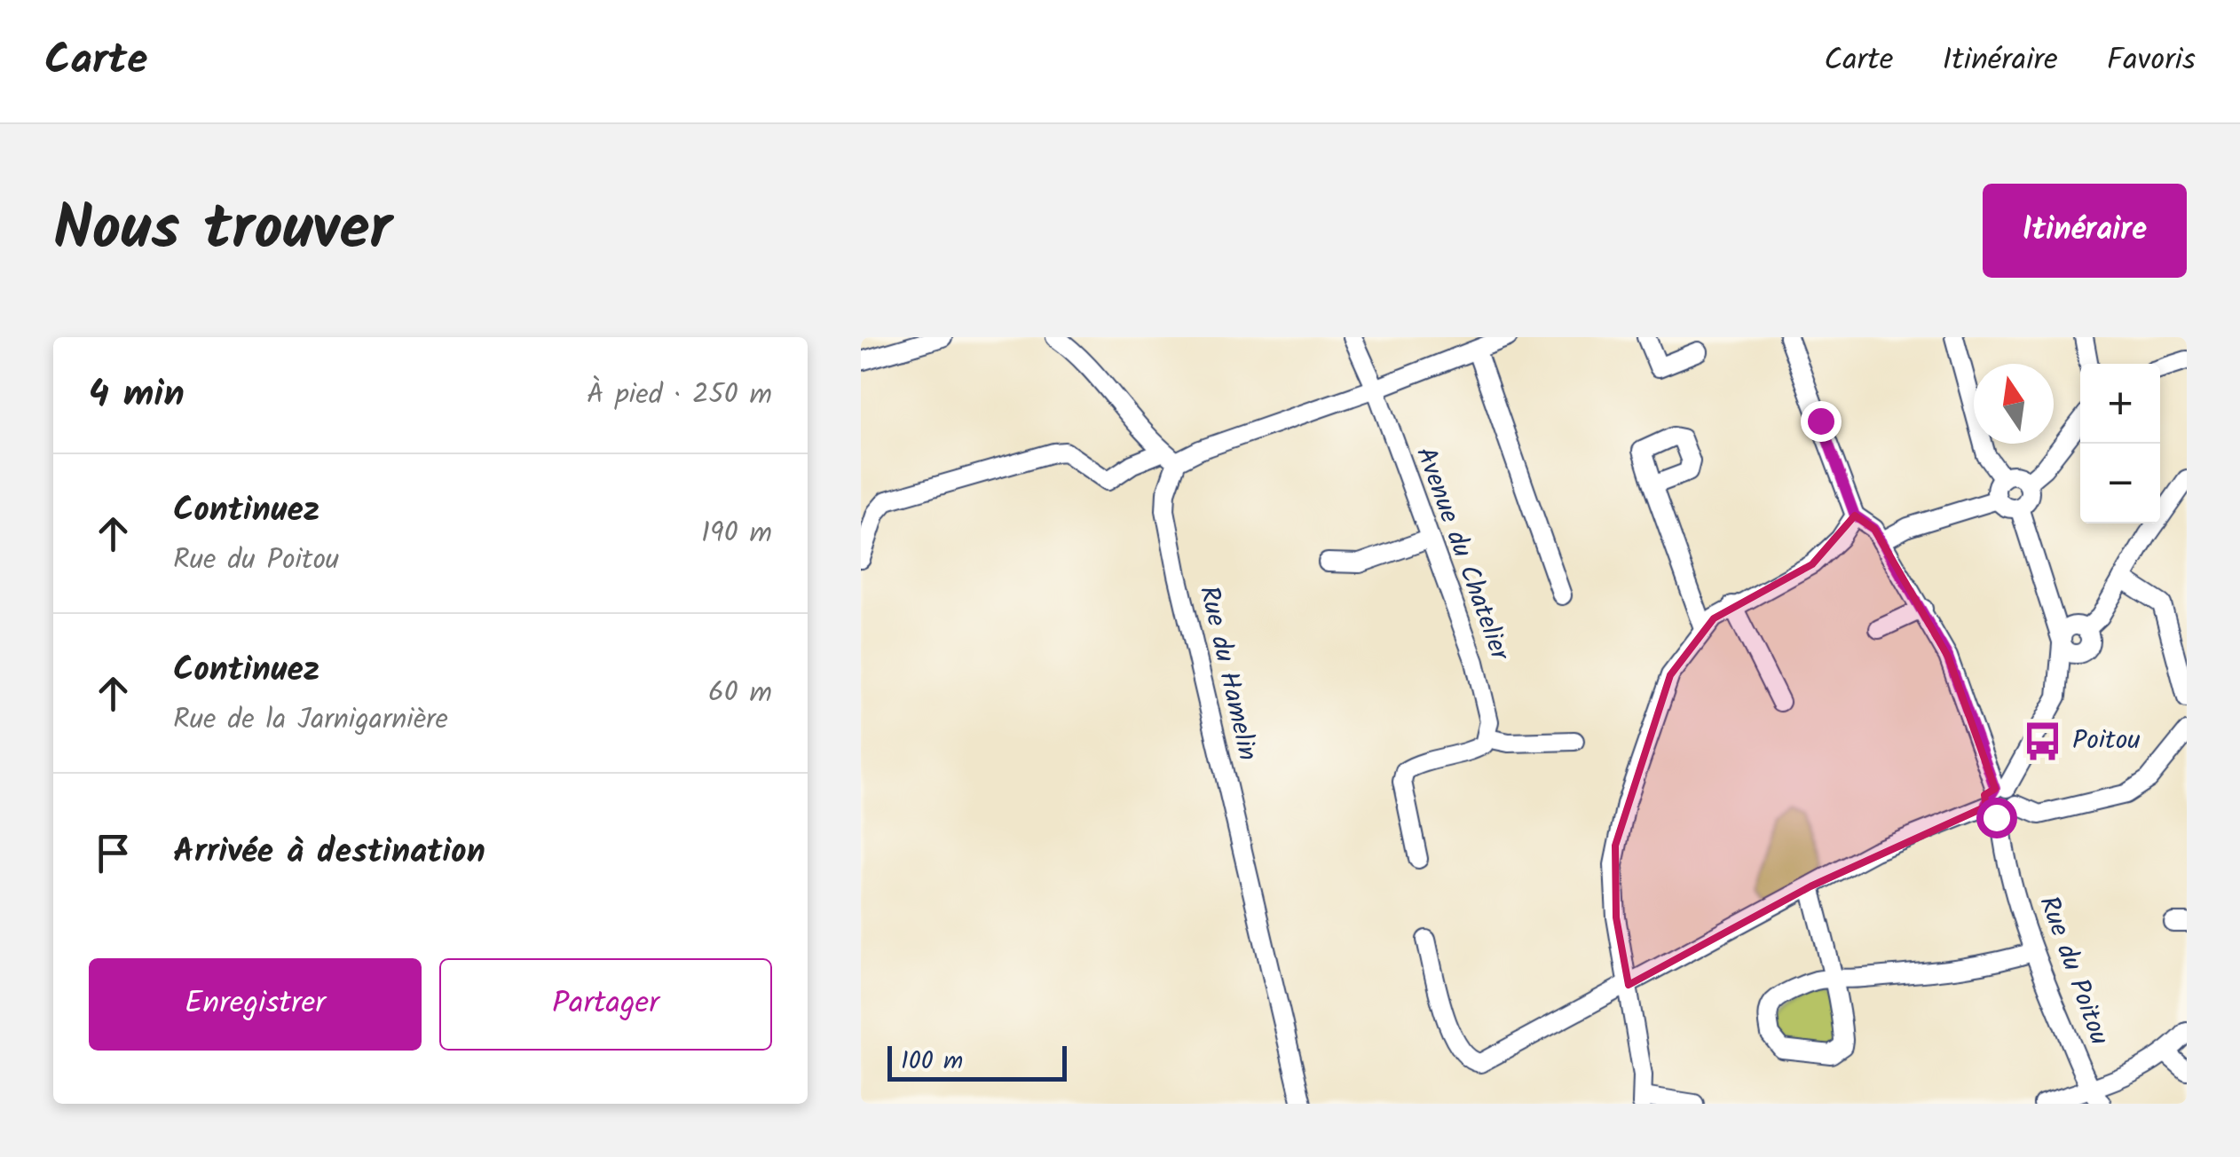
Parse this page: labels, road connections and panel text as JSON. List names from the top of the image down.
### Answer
{
  "streets": {
    "street": ["Avenue du Chatelier", "Rue du Hamelin", "Rue du Poitou"]
  },
  "places": {
    "bus stop": ["Poitou"]
  },
  "scale_bar": "100 m",
  "north": "top",
  "page": {
    "header": "Carte",
    "nav": ["Carte", "Itinéraire", "Favoris"],
    "title": "Nous trouver",
    "buttons": [
      "Itinéraire",
      ["Enregistrer", "Partager"]
    ],
    "heading": ["4 min", "À pied · 250 m"],
    "map_buttons": ["+", "−"],
    "list": [
      ["Continuez", "Rue du Poitou", "190 m"],
      ["Continuez", "Rue de la Jarnigarnière", "60 m"],
      "Arrivée à destination"
    ],
    "scale": "100 m"
  }
}
